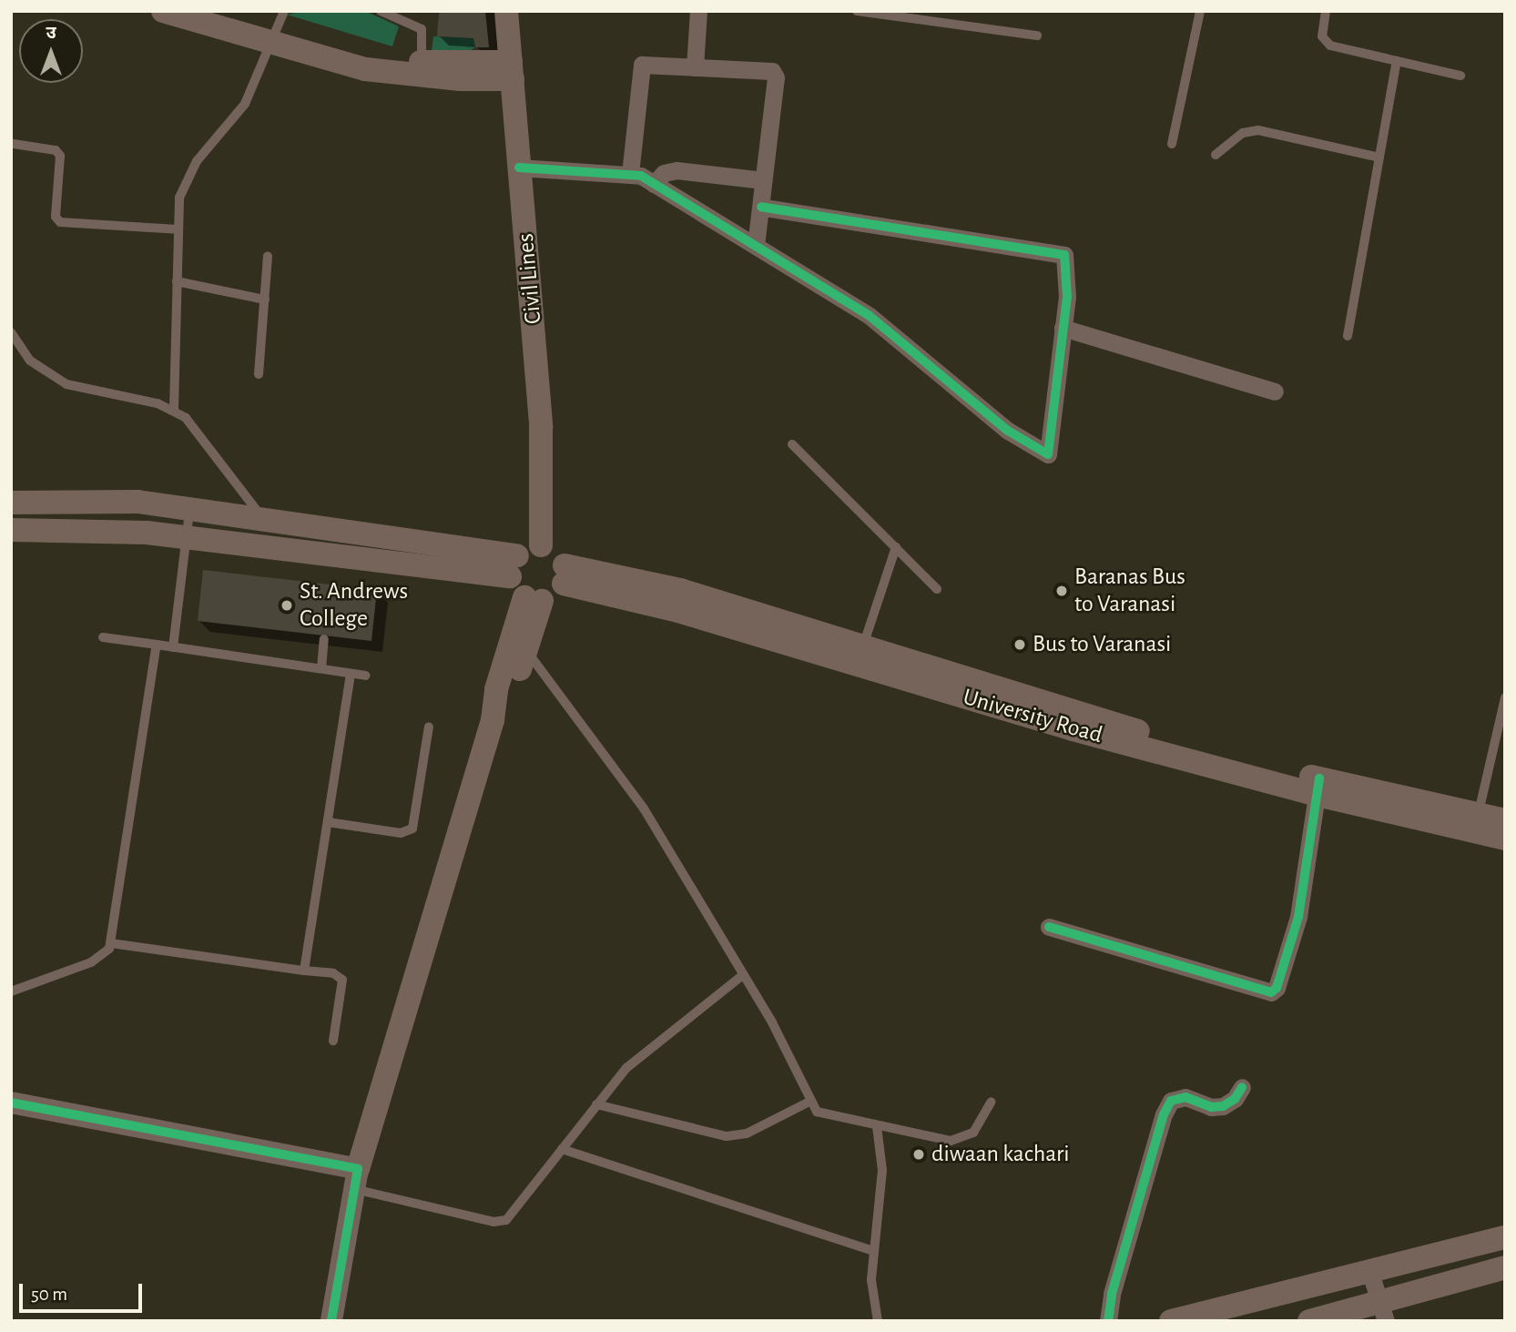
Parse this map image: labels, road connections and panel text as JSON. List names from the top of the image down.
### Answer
{
  "streets": {
    "main road": ["Civil Lines", "University Road"]
  },
  "crossings": [
    ["Civil Lines", "University Road"]
  ],
  "places": [
    "Baranas Bus to Varanasi",
    "St. Andrews College",
    "Bus to Varanasi",
    "diwaan kachari"
  ],
  "scale_bar": "50 m",
  "north": "top"
}
